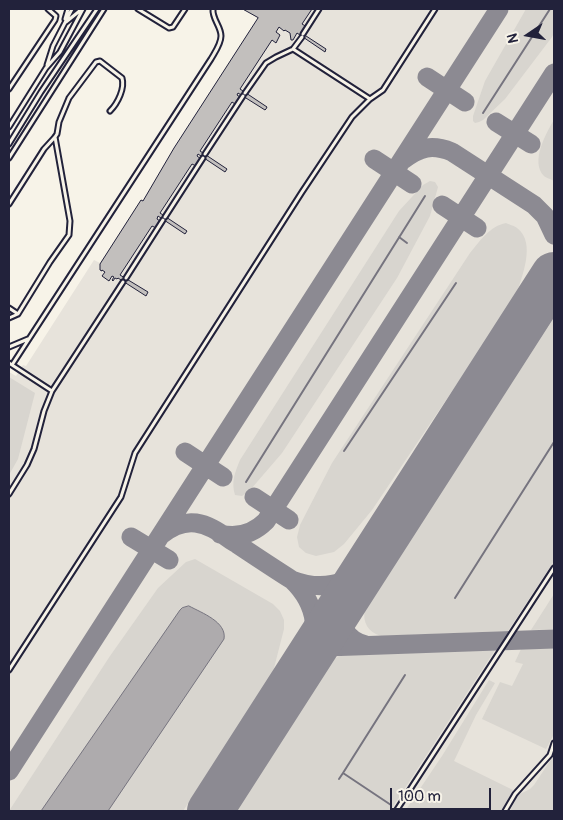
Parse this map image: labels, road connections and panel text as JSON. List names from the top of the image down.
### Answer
{
  "scale_bar": "100 m",
  "north": "left"
}
